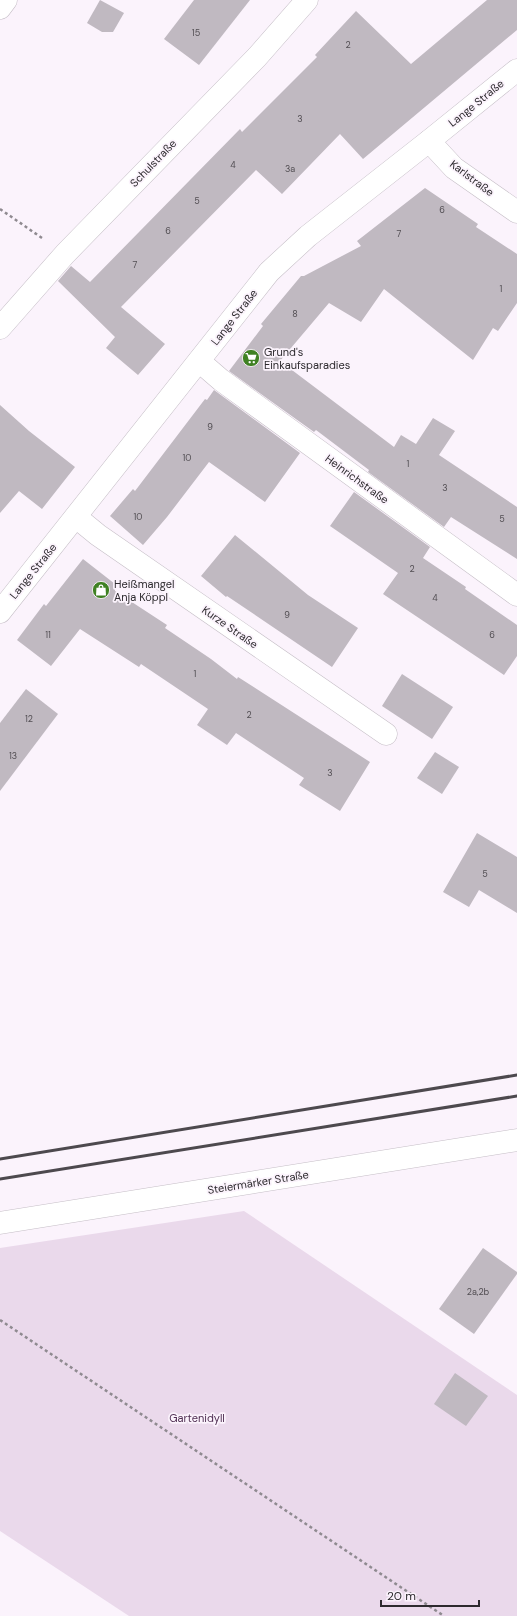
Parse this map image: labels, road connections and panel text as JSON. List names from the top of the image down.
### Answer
{
  "streets": {
    "street": [
      "Lange Straße",
      "Schulstraße",
      "Karlstraße",
      "Heinrichstraße",
      "Kurze Straße",
      "Steiermärker Straße"
    ]
  },
  "crossings": [
    ["Lange Straße", "Karlstraße"],
    ["Lange Straße", "Heinrichstraße"],
    ["Lange Straße", "Kurze Straße"]
  ],
  "parks": ["Gartenidyll"],
  "places": {
    "supermarket": ["Grund's Einkaufsparadies"],
    "shop": ["Heißmangel Anja Köppl"]
  },
  "house_numbers": [
    "15",
    "2",
    "3",
    "4",
    "3a",
    "5",
    "6",
    "6",
    "7",
    "7",
    "1",
    "8",
    "9",
    "10",
    "1",
    "3",
    "10",
    "5",
    "2",
    "4",
    "9",
    "11",
    "6",
    "1",
    "2",
    "12",
    "13",
    "3",
    "5",
    "2a,2b"
  ],
  "scale_bar": "20 m"
}
